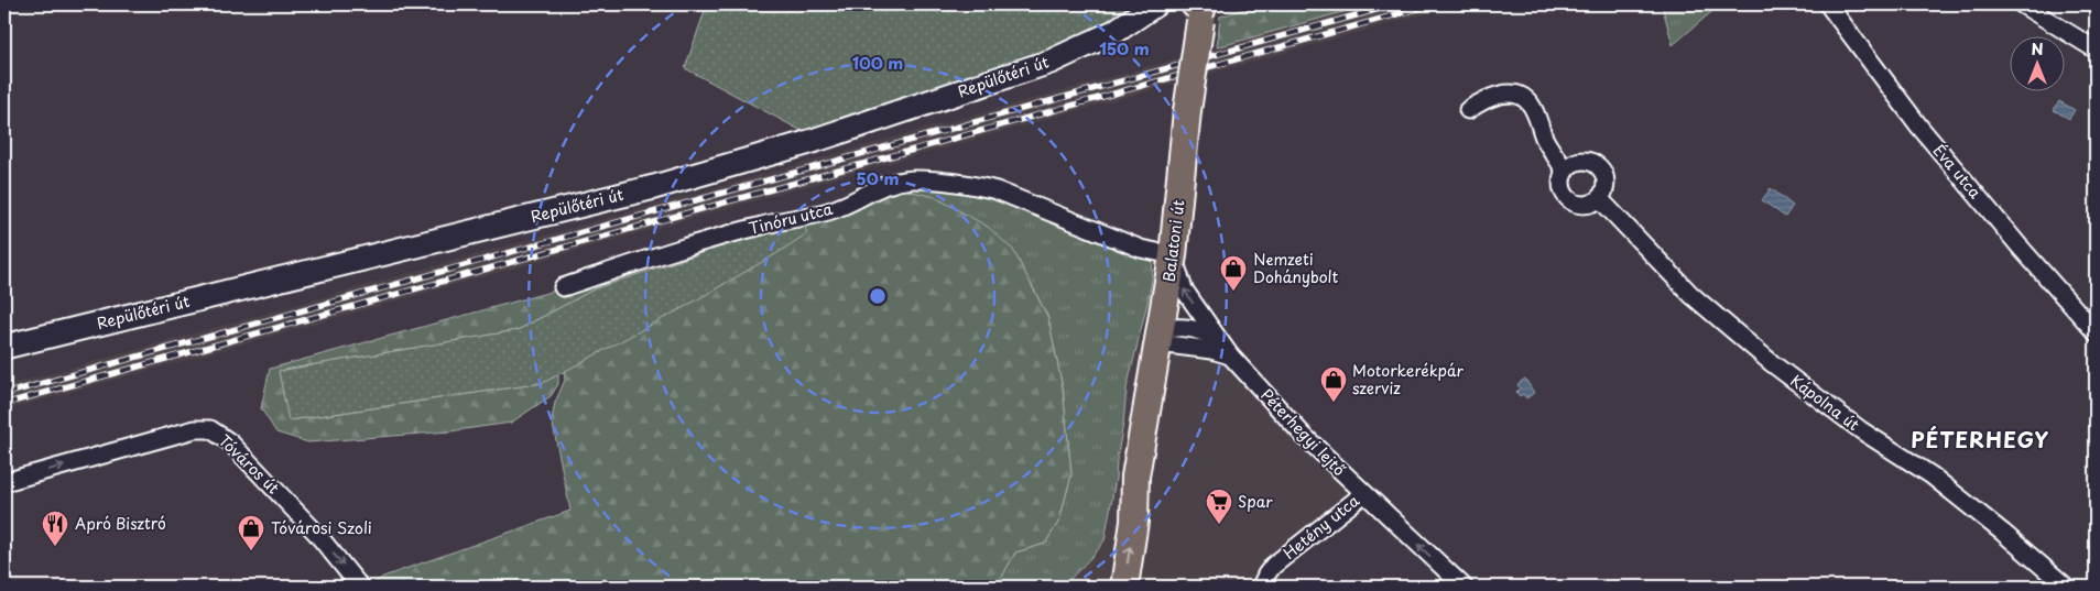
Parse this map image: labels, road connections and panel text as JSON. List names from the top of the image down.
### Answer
{
  "streets": {
    "main road": ["Balatoni út"],
    "street": [
      "Repülőtéri út",
      "Éva utca",
      "Tinóru utca",
      "Kápolna út",
      "Péterhegyi lejtő",
      "Tóváros út",
      "Hetény utca"
    ]
  },
  "crossings": [
    ["Tinóru utca", "Balatoni út"],
    ["Tinóru utca", "Péterhegyi lejtő"],
    ["Balatoni út", "Péterhegyi lejtő"],
    ["Péterhegyi lejtő", "Hetény utca"]
  ],
  "one_way": ["Péterhegyi lejtő", "Tóváros út"],
  "districts": ["PÉTERHEGY"],
  "places": {
    "shop": ["Nemzeti Dohánybolt", "Motorkerékpár szerviz", "Tóvárosi Szoli"],
    "supermarket": ["Spar"],
    "restaurant": ["Apró Bisztró"]
  },
  "north": "top",
  "rings": ["150 m", "100 m", "50 m"]
}
